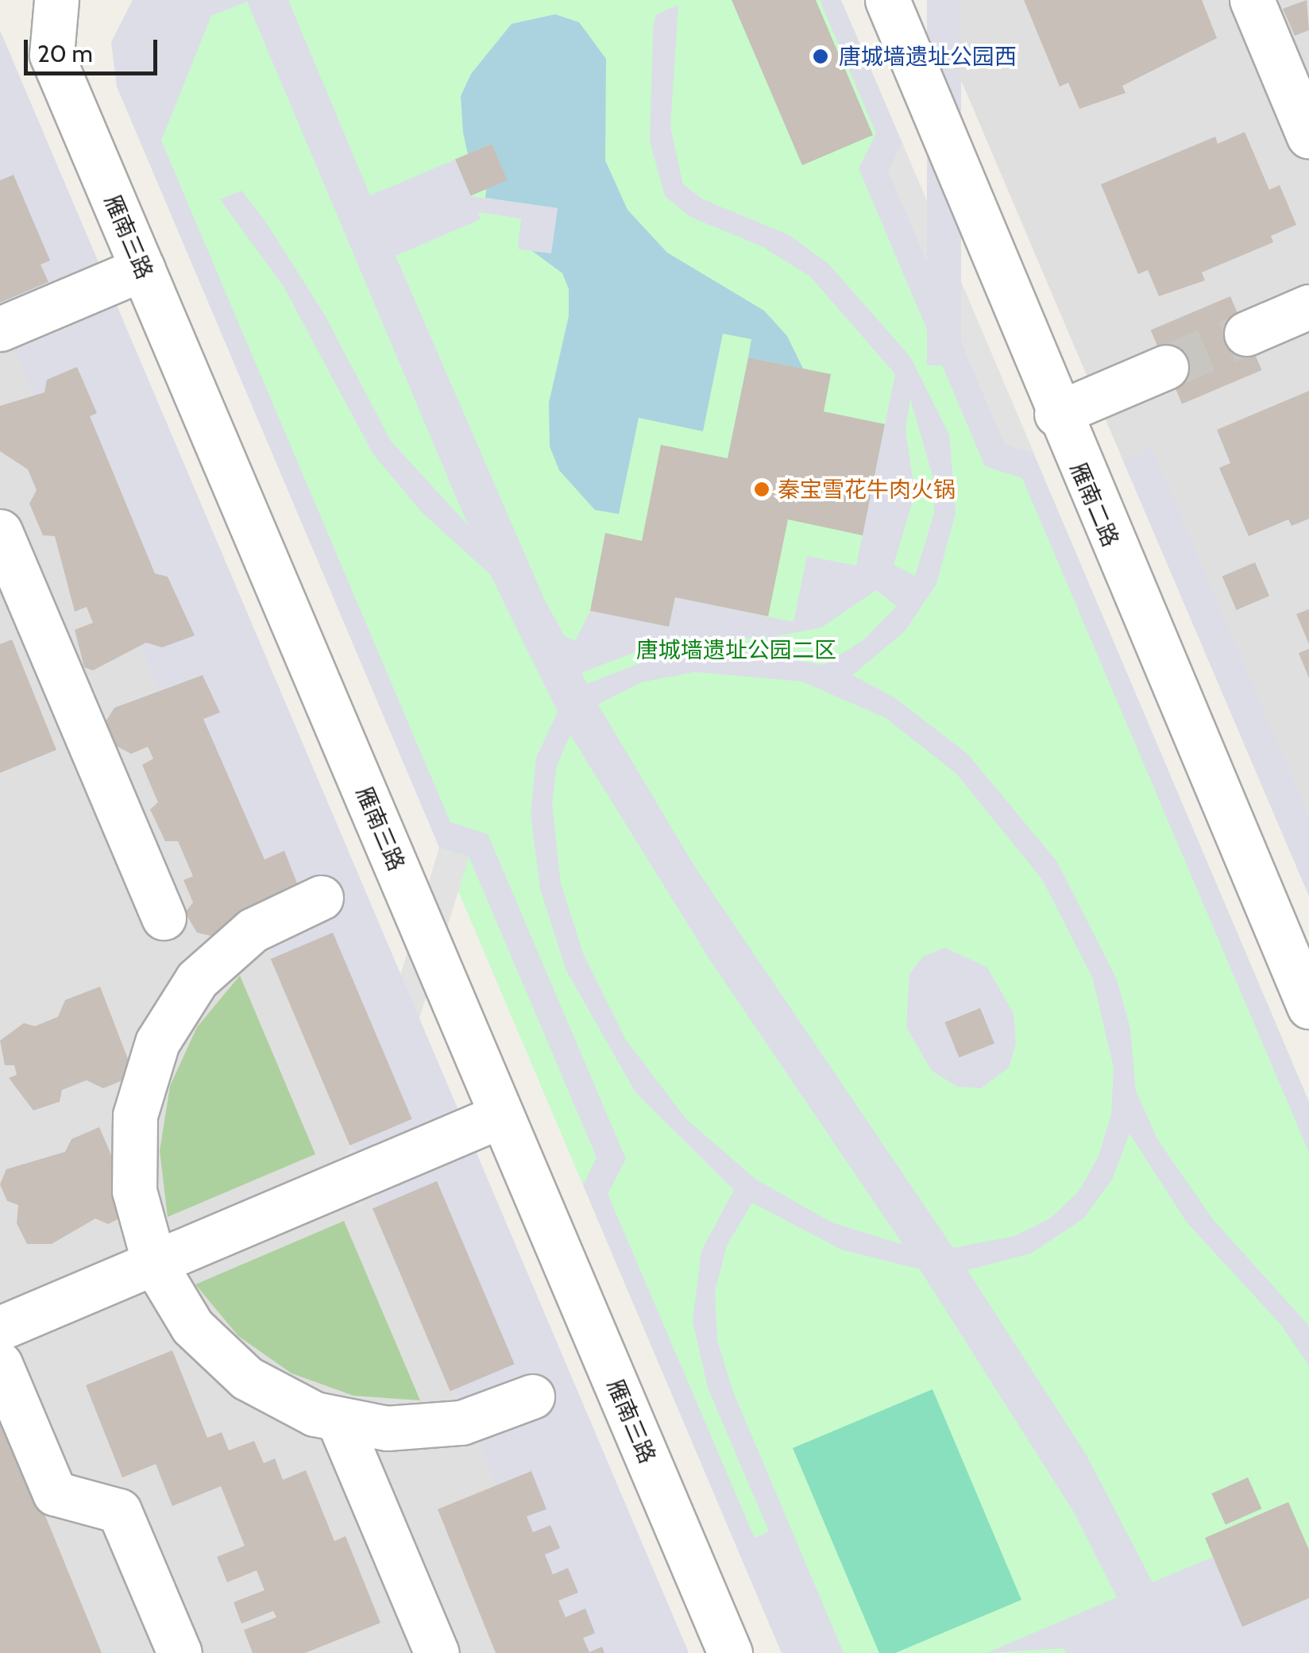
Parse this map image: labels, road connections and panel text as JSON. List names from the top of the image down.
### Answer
{
  "streets": {
    "street": ["雁南三路", "雁南二路"]
  },
  "parks": ["唐城墙遗址公园二区"],
  "places": ["唐城墙遗址公园西", "秦宝雪花牛肉火锅"],
  "scale_bar": "20 m"
}
